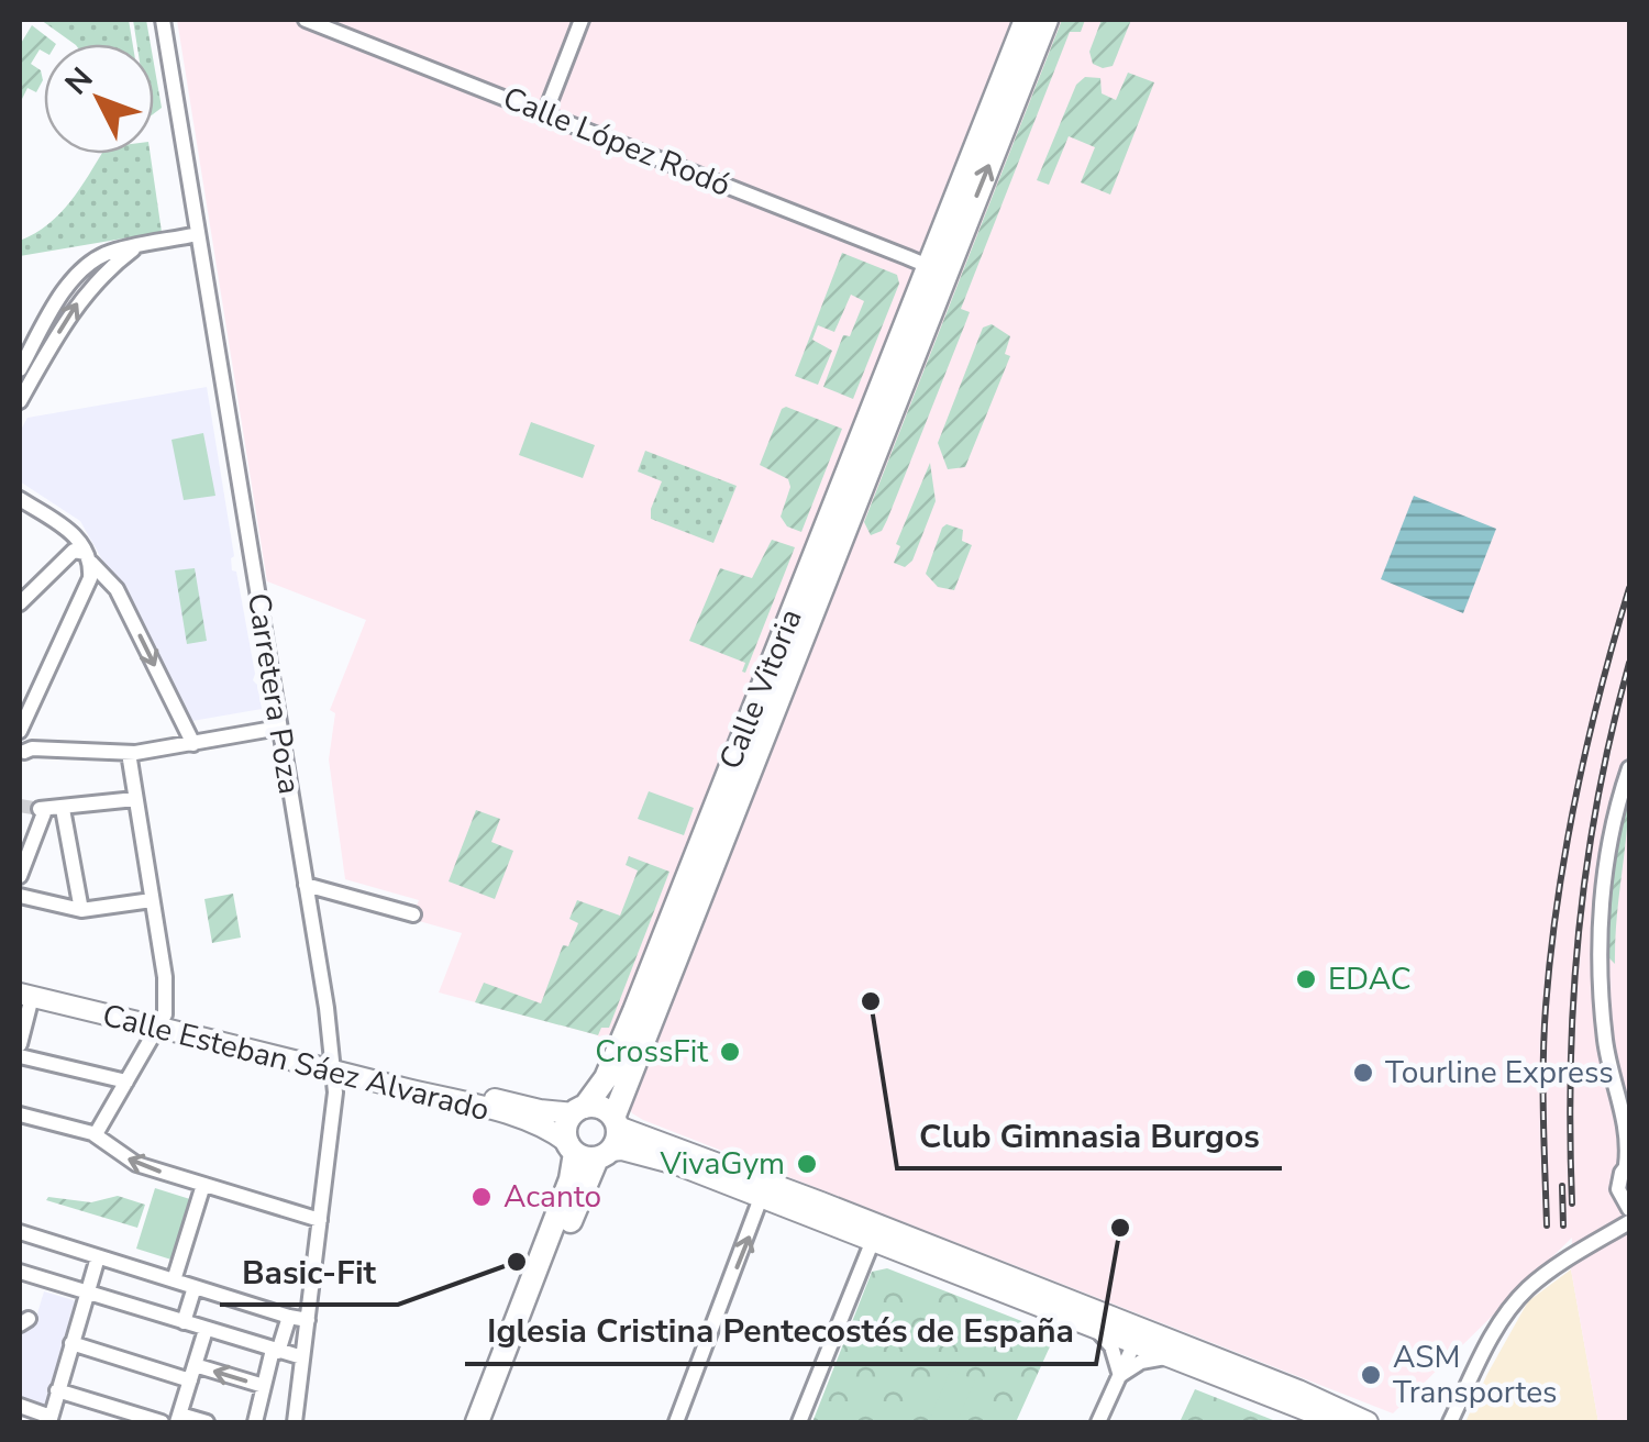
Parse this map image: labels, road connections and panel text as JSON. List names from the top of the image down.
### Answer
{
  "streets": {
    "highway": ["Calle Vitoria"],
    "main road": ["Calle Esteban Sáez Alvarado"],
    "street": ["Calle López Rodó", "Carretera Poza"]
  },
  "crossings": [
    ["Calle López Rodó", "Calle Vitoria"],
    ["Calle Vitoria", "Calle Esteban Sáez Alvarado"],
    ["Carretera Poza", "Calle Esteban Sáez Alvarado"]
  ],
  "places": [
    "EDAC",
    "Club Gimnasia Burgos",
    "CrossFit",
    "Tourline Express",
    "VivaGym",
    "Acanto",
    "Iglesia Cristina Pentecostés de España",
    "Basic-Fit",
    "ASM Transportes"
  ],
  "north": "top left"
}
